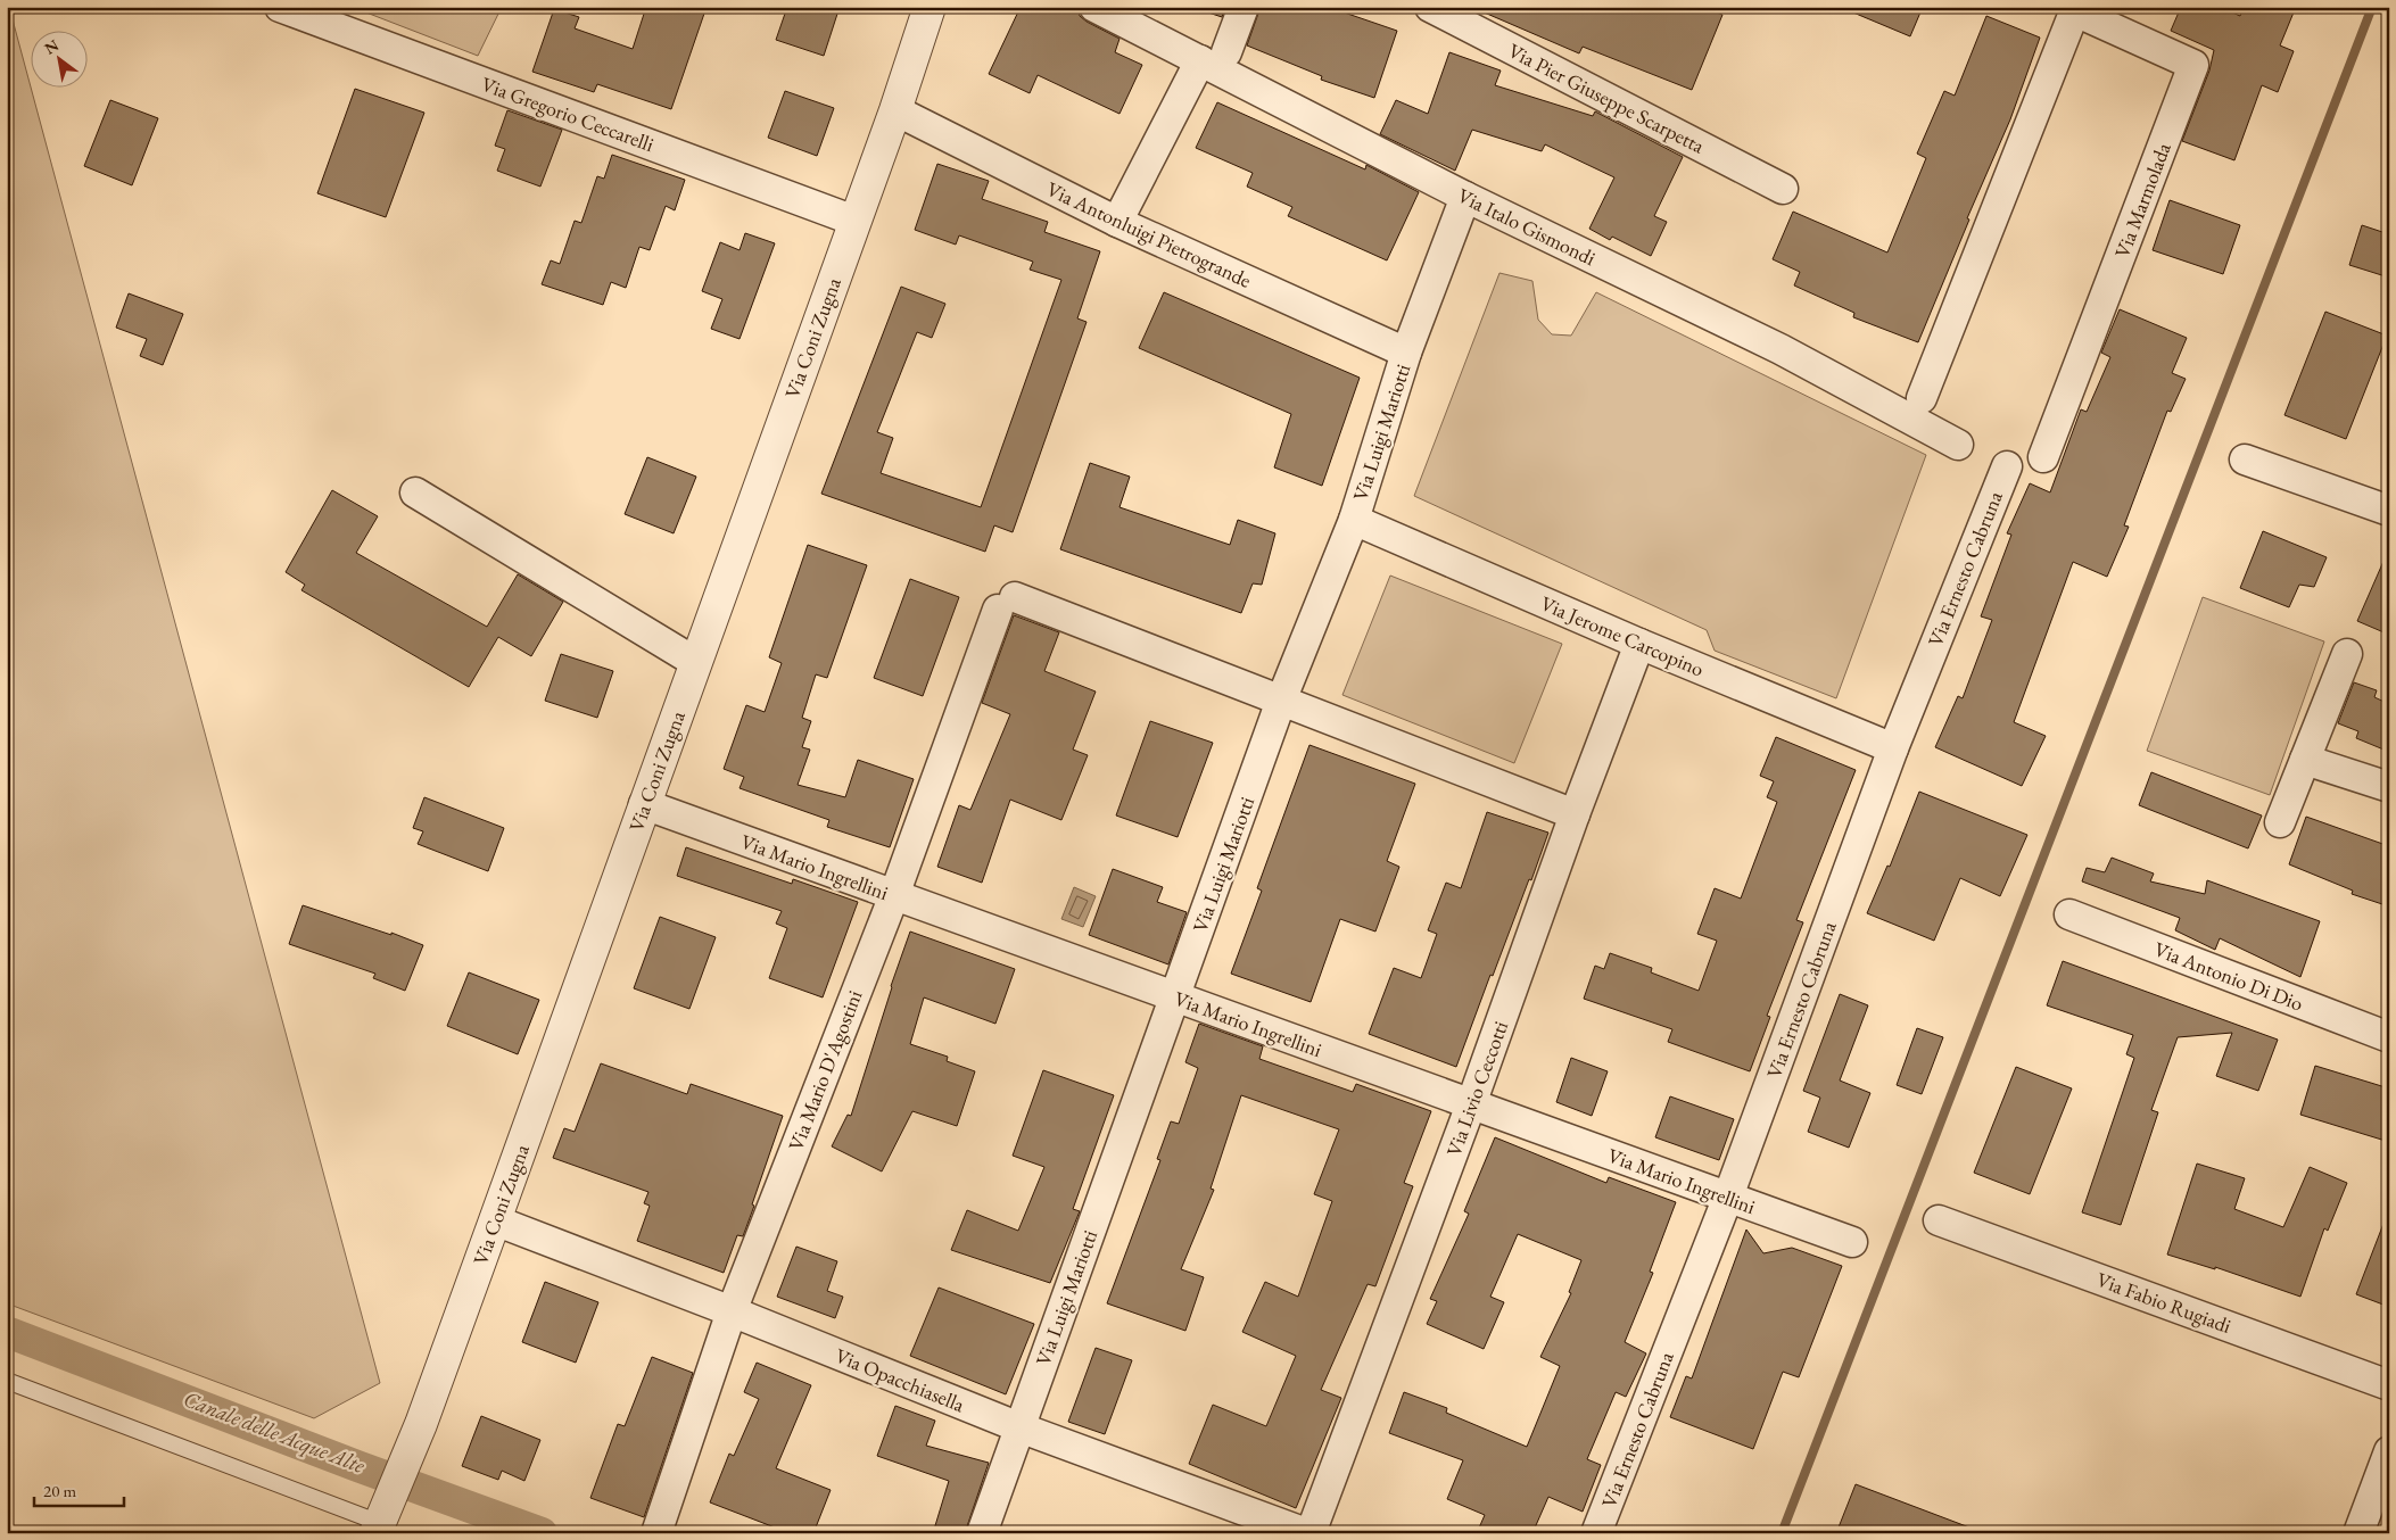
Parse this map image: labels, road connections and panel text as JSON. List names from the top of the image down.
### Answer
{
  "streets": {
    "street": [
      "Via Pier Giuseppe Scarpetta",
      "Via Gregorio Ceccarelli",
      "Via Marmolada",
      "Via Italo Gismondi",
      "Via Antonluigi Pietrogrande",
      "Via Coni Zugna",
      "Via Luigi Mariotti",
      "Via Ernesto Cabruna",
      "Via Jerome Carcopino",
      "Via Mario Ingrellini",
      "Via Antonio Di Dio",
      "Via Mario D'Agostini",
      "Via Livio Ceccotti",
      "Via Fabio Rugiadi",
      "Via Opacchiasella"
    ]
  },
  "crossings": [
    ["Via Gregorio Ceccarelli", "Via Coni Zugna"],
    ["Via Italo Gismondi", "Via Luigi Mariotti"],
    ["Via Antonluigi Pietrogrande", "Via Coni Zugna"],
    ["Via Antonluigi Pietrogrande", "Via Luigi Mariotti"],
    ["Via Coni Zugna", "Via Mario Ingrellini"],
    ["Via Coni Zugna", "Via Opacchiasella"],
    ["Via Luigi Mariotti", "Via Jerome Carcopino"],
    ["Via Luigi Mariotti", "Via Mario Ingrellini"],
    ["Via Luigi Mariotti", "Via Mario D'Agostini"],
    ["Via Luigi Mariotti", "Via Opacchiasella"],
    ["Via Ernesto Cabruna", "Via Jerome Carcopino"],
    ["Via Ernesto Cabruna", "Via Mario Ingrellini"],
    ["Via Jerome Carcopino", "Via Livio Ceccotti"],
    ["Via Mario Ingrellini", "Via Mario D'Agostini"],
    ["Via Mario Ingrellini", "Via Livio Ceccotti"],
    ["Via Mario D'Agostini", "Via Opacchiasella"]
  ],
  "water": ["Canale delle Acque Alte"],
  "scale_bar": "20 m",
  "north": "top left"
}
